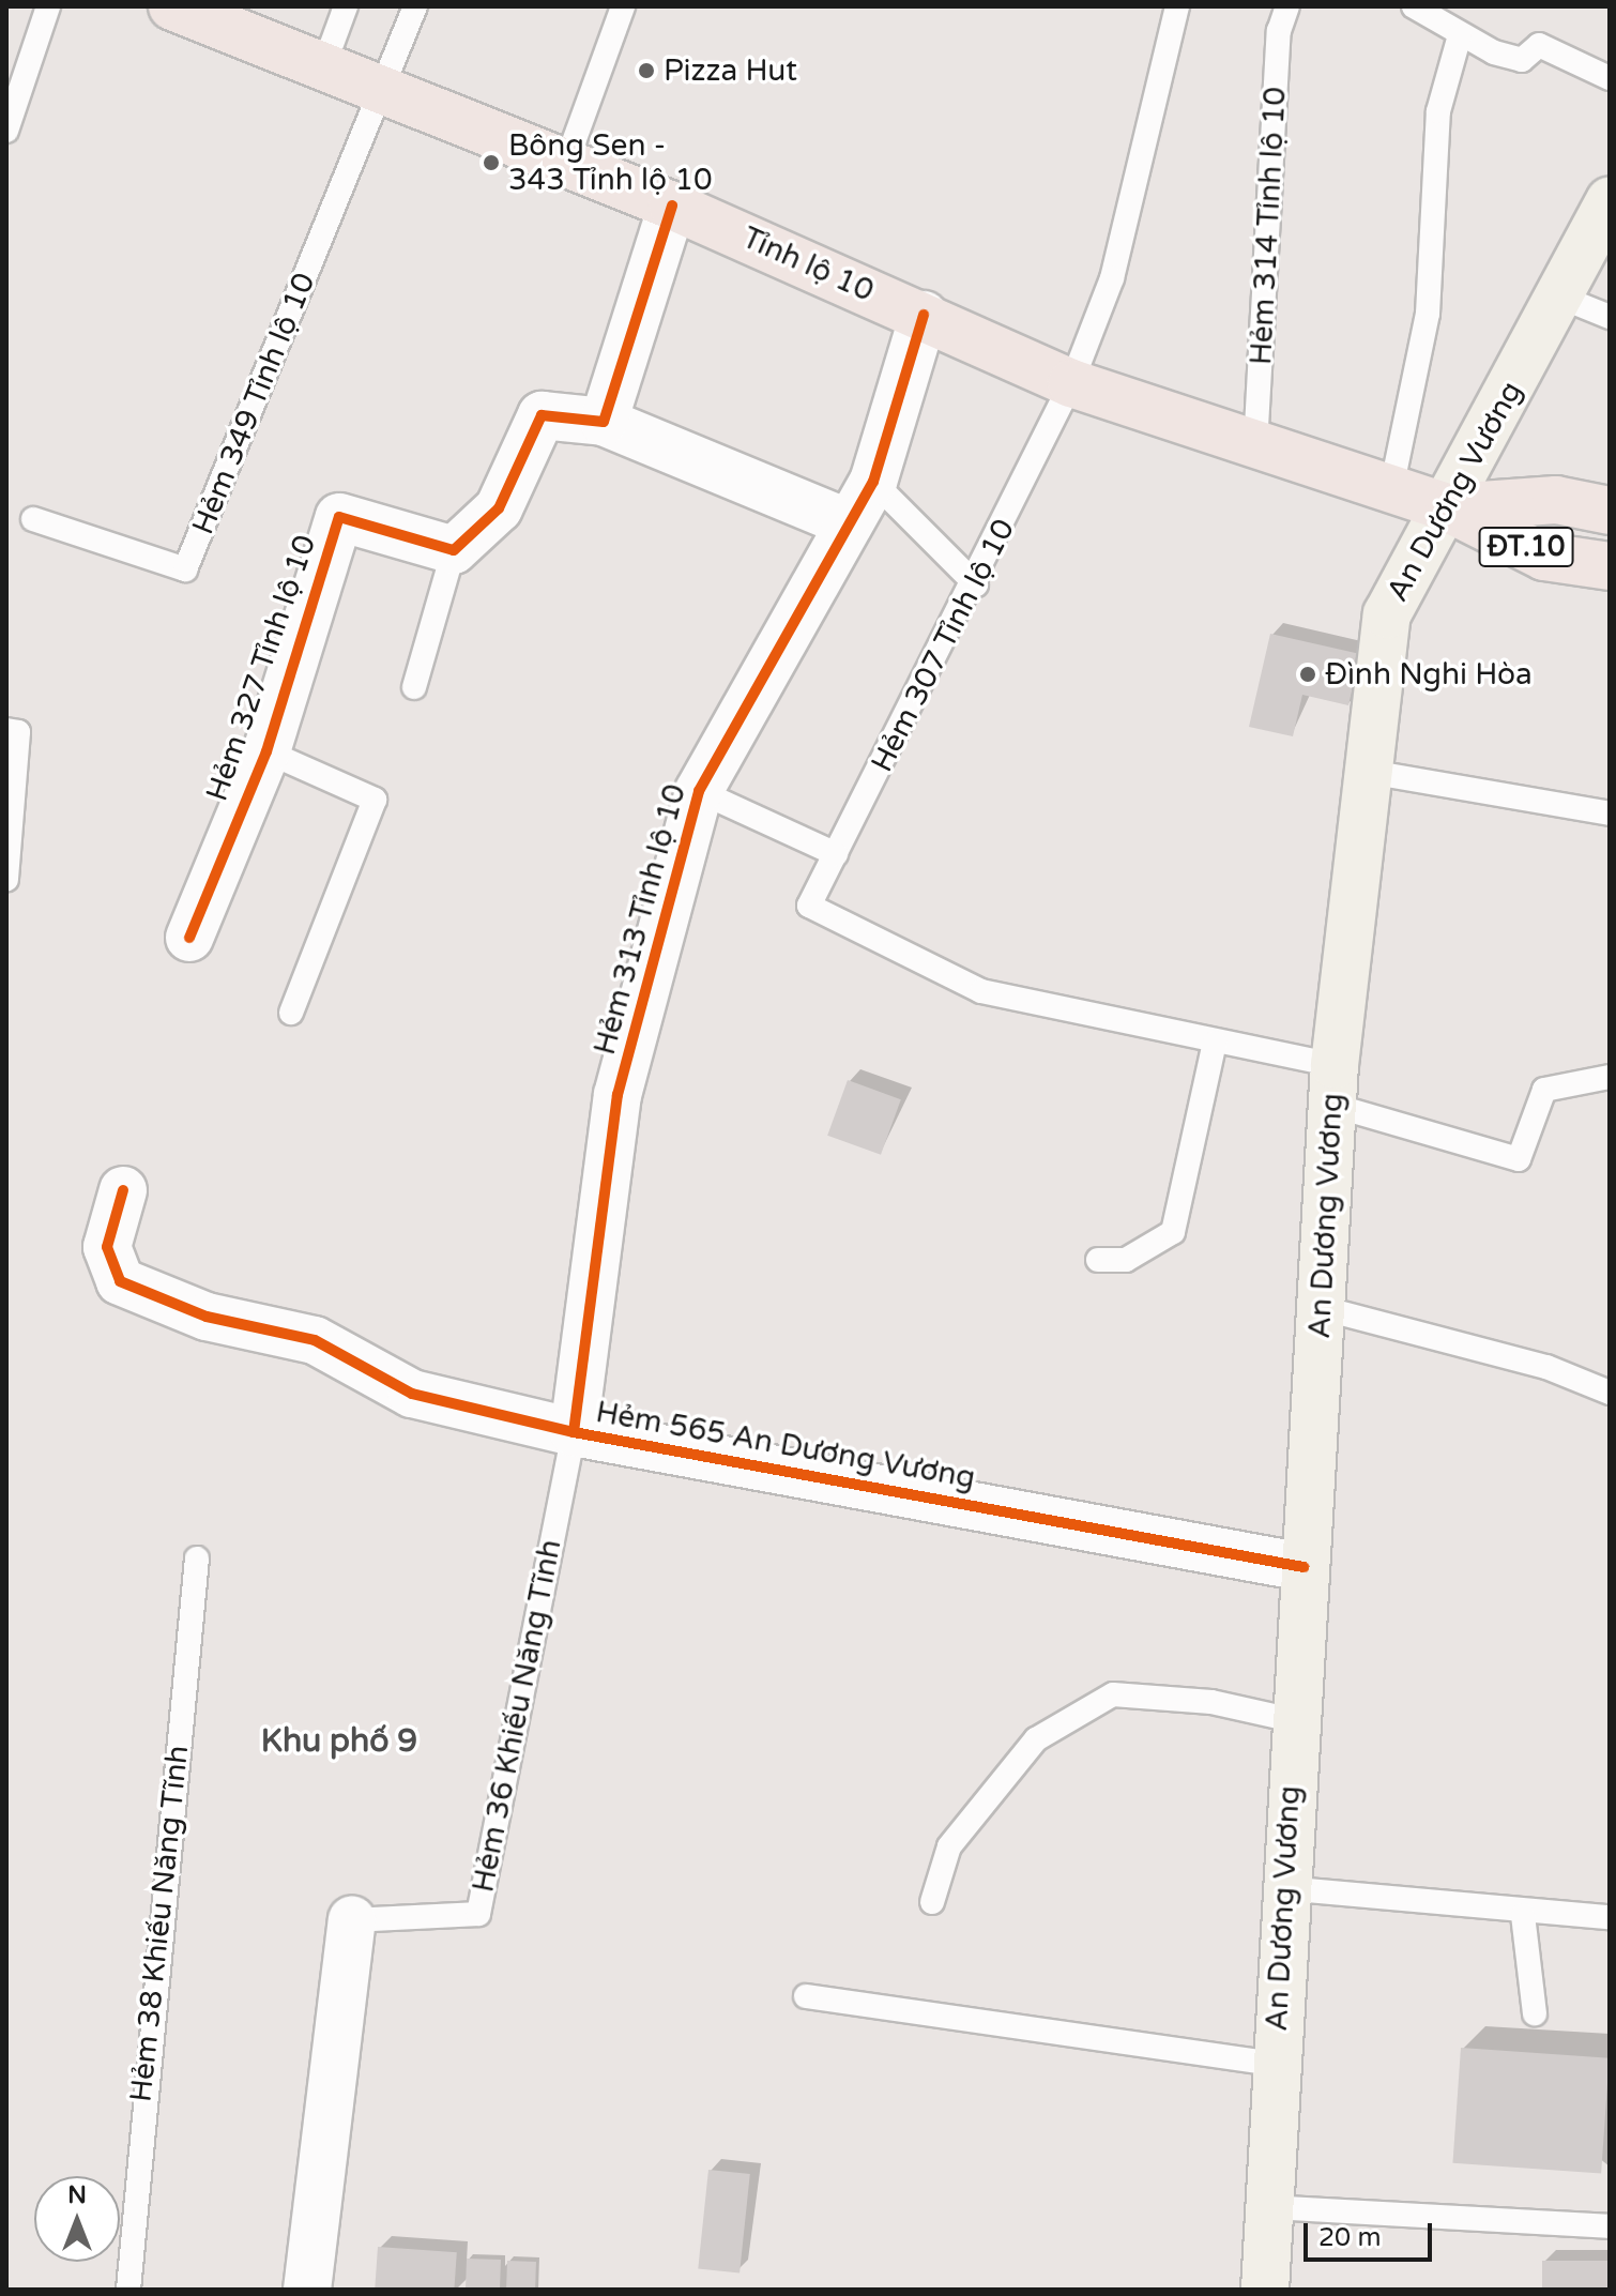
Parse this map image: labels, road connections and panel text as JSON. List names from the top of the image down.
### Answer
{
  "streets": {
    "main road": ["Tỉnh lộ 10", "An Dương Vương", "ĐT.10"],
    "street": [
      "Hẻm 327 Tỉnh lộ 10",
      "Hẻm 313 Tỉnh lộ 10",
      "Hẻm 565 An Dương Vương",
      "Hẻm 36 Khiếu Năng Tĩnh"
    ],
    "lane": [
      "Hẻm 314 Tỉnh lộ 10",
      "Hẻm 349 Tỉnh lộ 10",
      "Hẻm 307 Tỉnh lộ 10",
      "Hẻm 38 Khiếu Năng Tĩnh"
    ]
  },
  "crossings": [
    ["Hẻm 314 Tỉnh lộ 10", "Tỉnh lộ 10"],
    ["Tỉnh lộ 10", "Hẻm 349 Tỉnh lộ 10"],
    ["Tỉnh lộ 10", "An Dương Vương"],
    ["Tỉnh lộ 10", "ĐT.10"],
    ["Tỉnh lộ 10", "Hẻm 307 Tỉnh lộ 10"],
    ["Tỉnh lộ 10", "Hẻm 313 Tỉnh lộ 10"],
    ["An Dương Vương", "ĐT.10"],
    ["An Dương Vương", "Hẻm 565 An Dương Vương"],
    ["Hẻm 313 Tỉnh lộ 10", "Hẻm 565 An Dương Vương"],
    ["Hẻm 313 Tỉnh lộ 10", "Hẻm 36 Khiếu Năng Tĩnh"],
    ["Hẻm 565 An Dương Vương", "Hẻm 36 Khiếu Năng Tĩnh"]
  ],
  "districts": ["Khu phố 9"],
  "places": ["Pizza Hut", "Bông Sen - 343 Tỉnh lộ 10", "Đình Nghi Hòa"],
  "scale_bar": "20 m",
  "north": "top"
}
